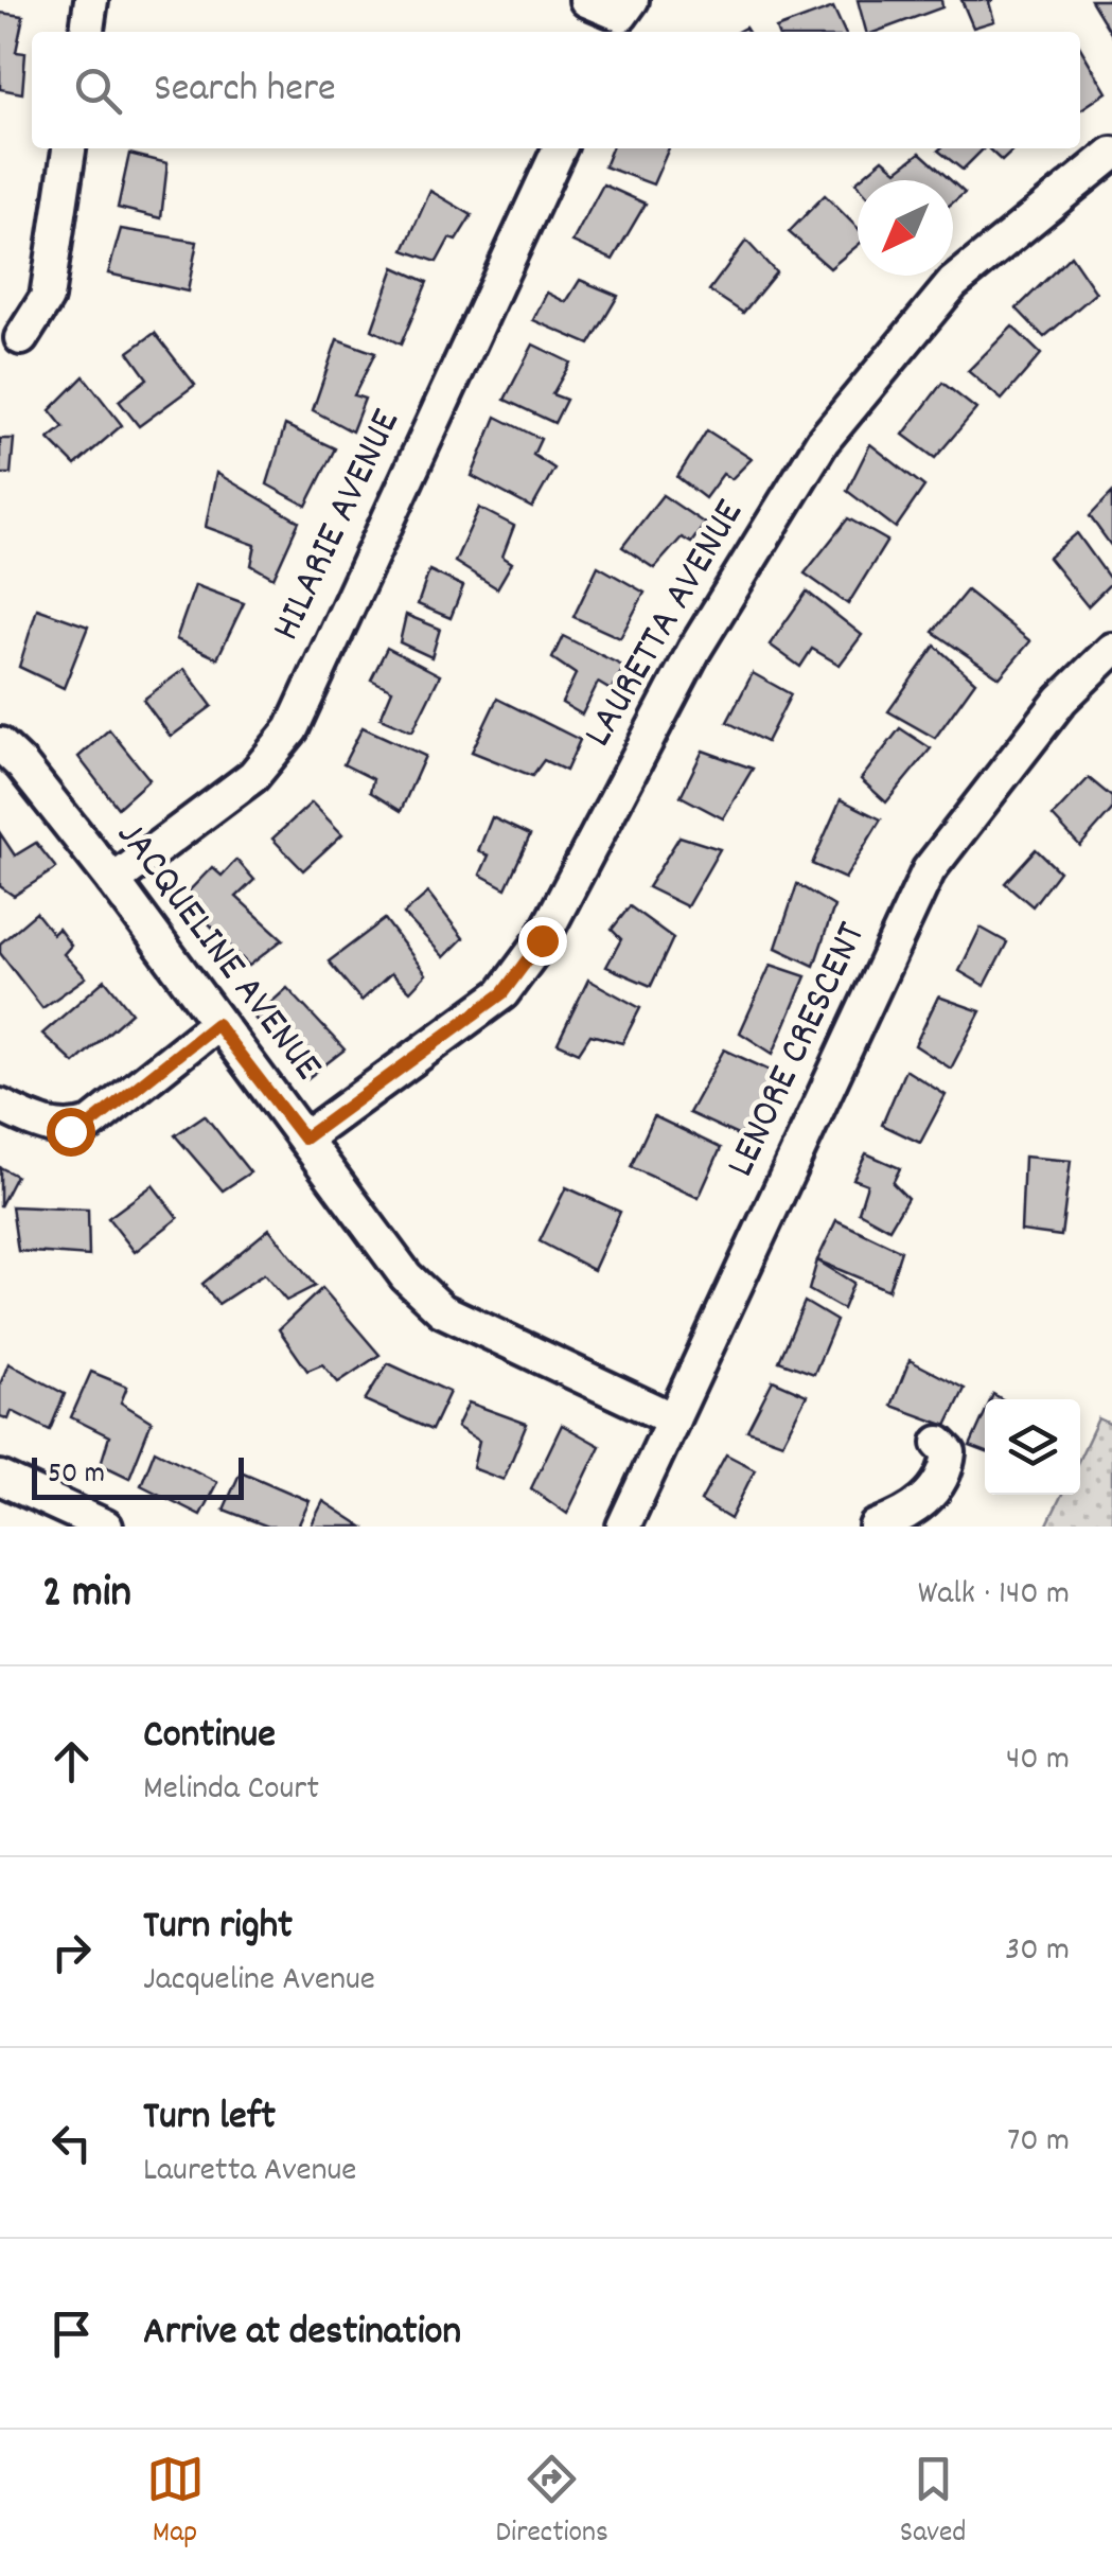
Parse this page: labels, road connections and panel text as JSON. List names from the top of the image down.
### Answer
{
  "streets": {
    "street": [
      "HILARIE AVENUE",
      "LAURETTA AVENUE",
      "JACQUELINE AVENUE",
      "LENORE CRESCENT"
    ]
  },
  "crossings": [
    ["HILARIE AVENUE", "JACQUELINE AVENUE"],
    ["LAURETTA AVENUE", "JACQUELINE AVENUE"],
    ["JACQUELINE AVENUE", "LENORE CRESCENT"]
  ],
  "scale_bar": "50 m",
  "north": "bottom left",
  "page": {
    "search": "Search here",
    "scale": "50 m",
    "heading": ["2 min", "Walk · 140 m"],
    "list": [
      ["Continue", "Melinda Court", "40 m"],
      ["Turn right", "Jacqueline Avenue", "30 m"],
      ["Turn left", "Lauretta Avenue", "70 m"],
      "Arrive at destination"
    ],
    "nav": ["Map", "Directions", "Saved"]
  }
}
